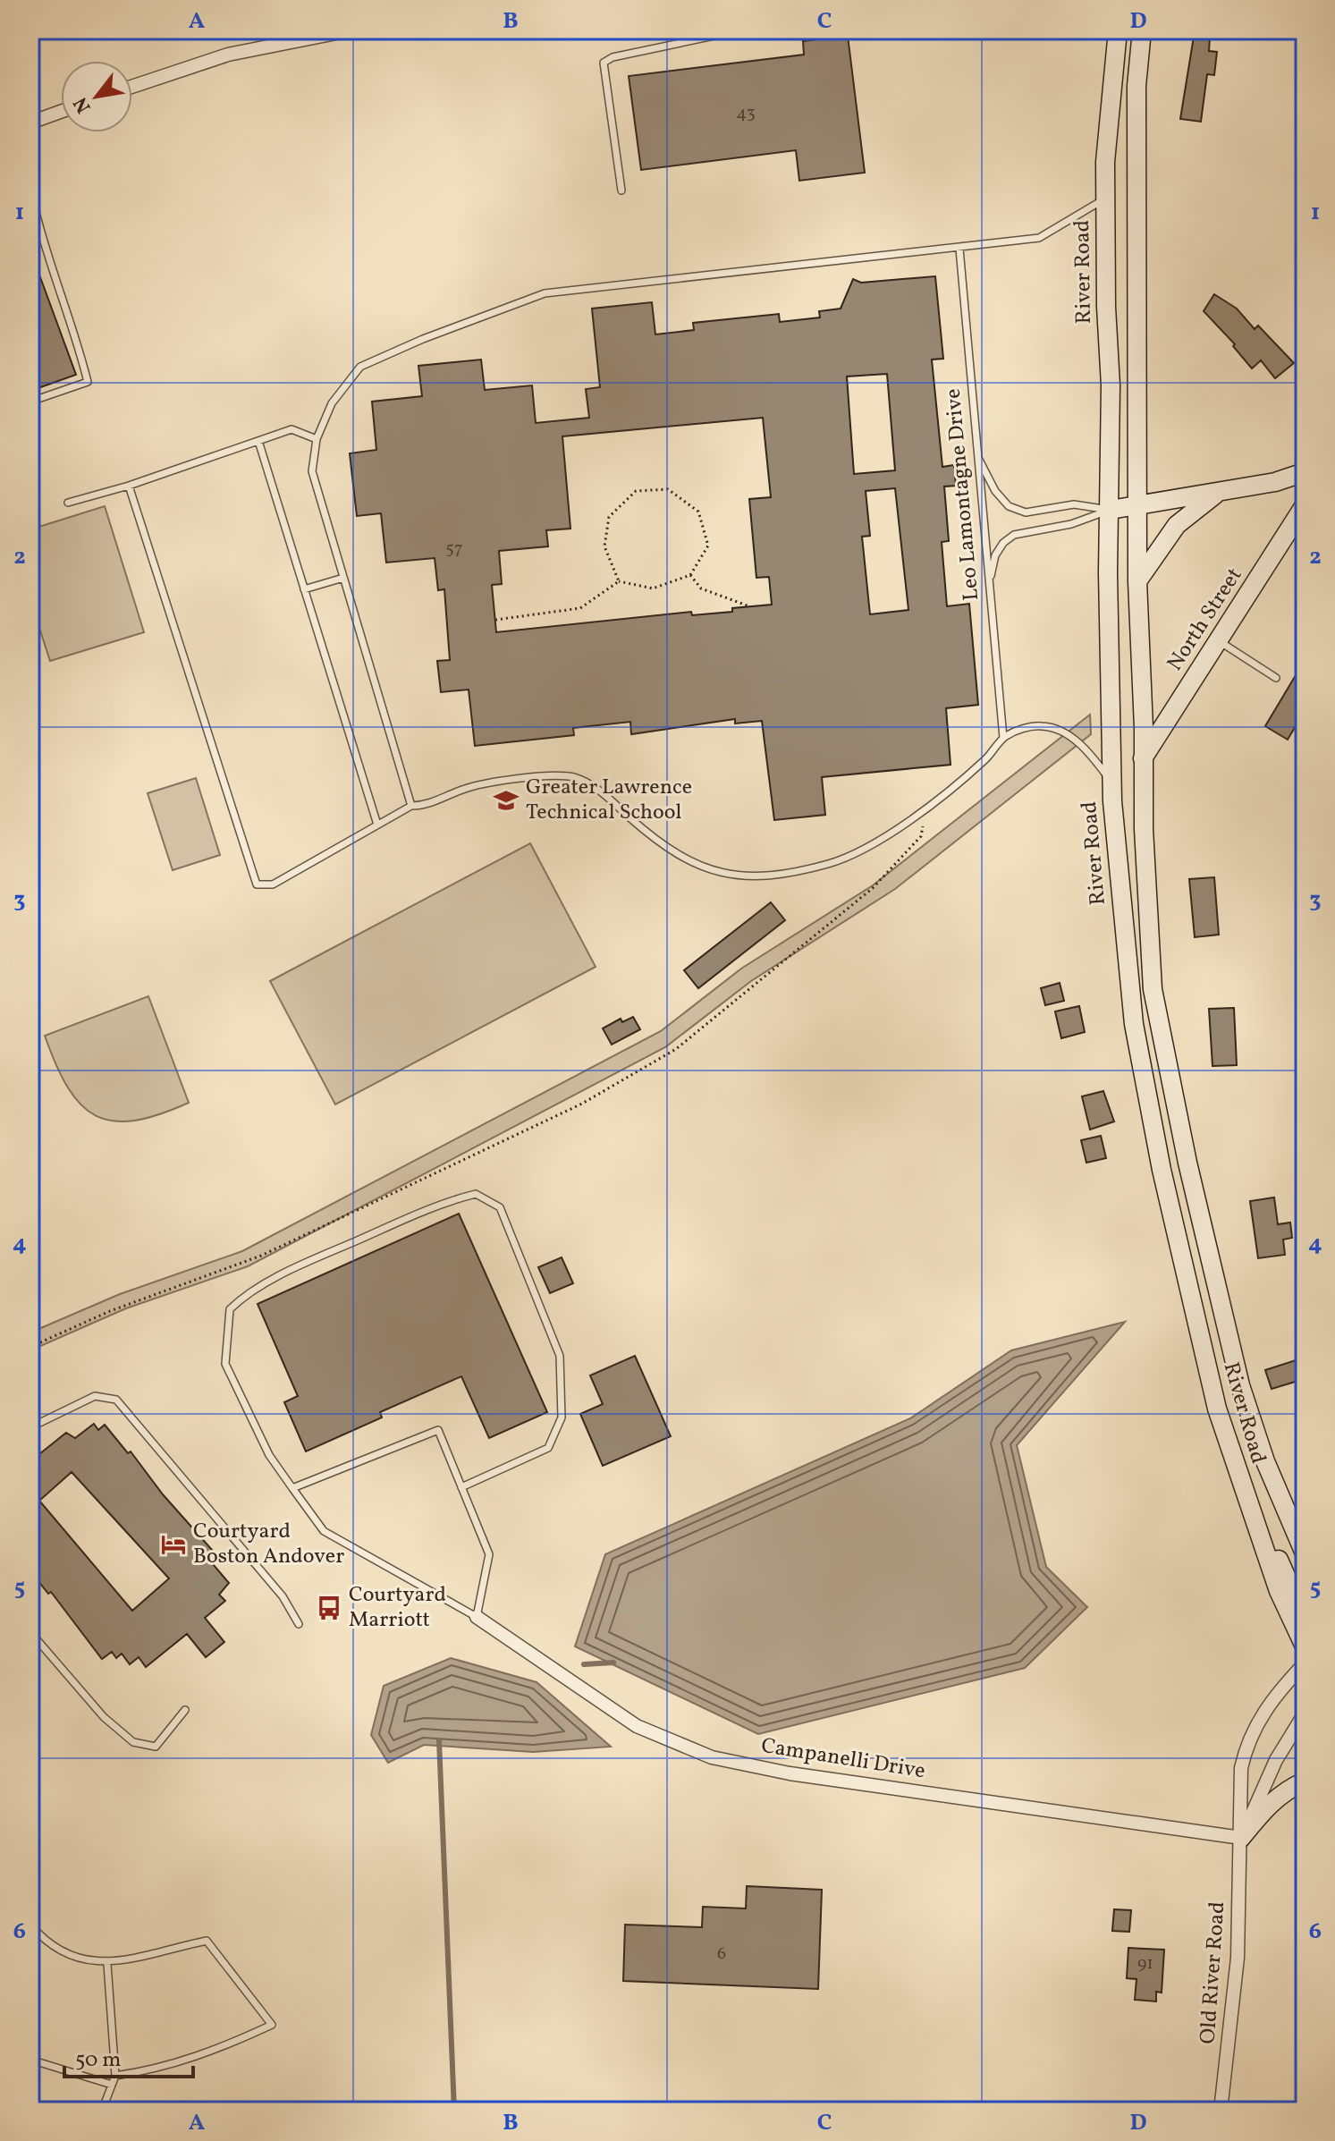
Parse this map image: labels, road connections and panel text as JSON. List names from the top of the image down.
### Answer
{
  "streets": {
    "main road": ["River Road", "North Street"],
    "street": ["Campanelli Drive", "Old River Road"],
    "lane": ["Leo Lamontagne Drive"]
  },
  "crossings": [
    ["River Road", "North Street"],
    ["Campanelli Drive", "Old River Road"]
  ],
  "places": {
    "school or university": ["Greater Lawrence Technical School"],
    "hotel": ["Courtyard Boston Andover"],
    "bus stop": ["Courtyard Marriott"]
  },
  "house_numbers": [
    "43",
    "57",
    "6",
    "91"
  ],
  "scale_bar": "50 m",
  "north": "bottom left",
  "grid": {
    "columns": [
      "A",
      "B",
      "C",
      "D"
    ],
    "rows": [
      "1",
      "2",
      "3",
      "4",
      "5",
      "6"
    ]
  }
}
